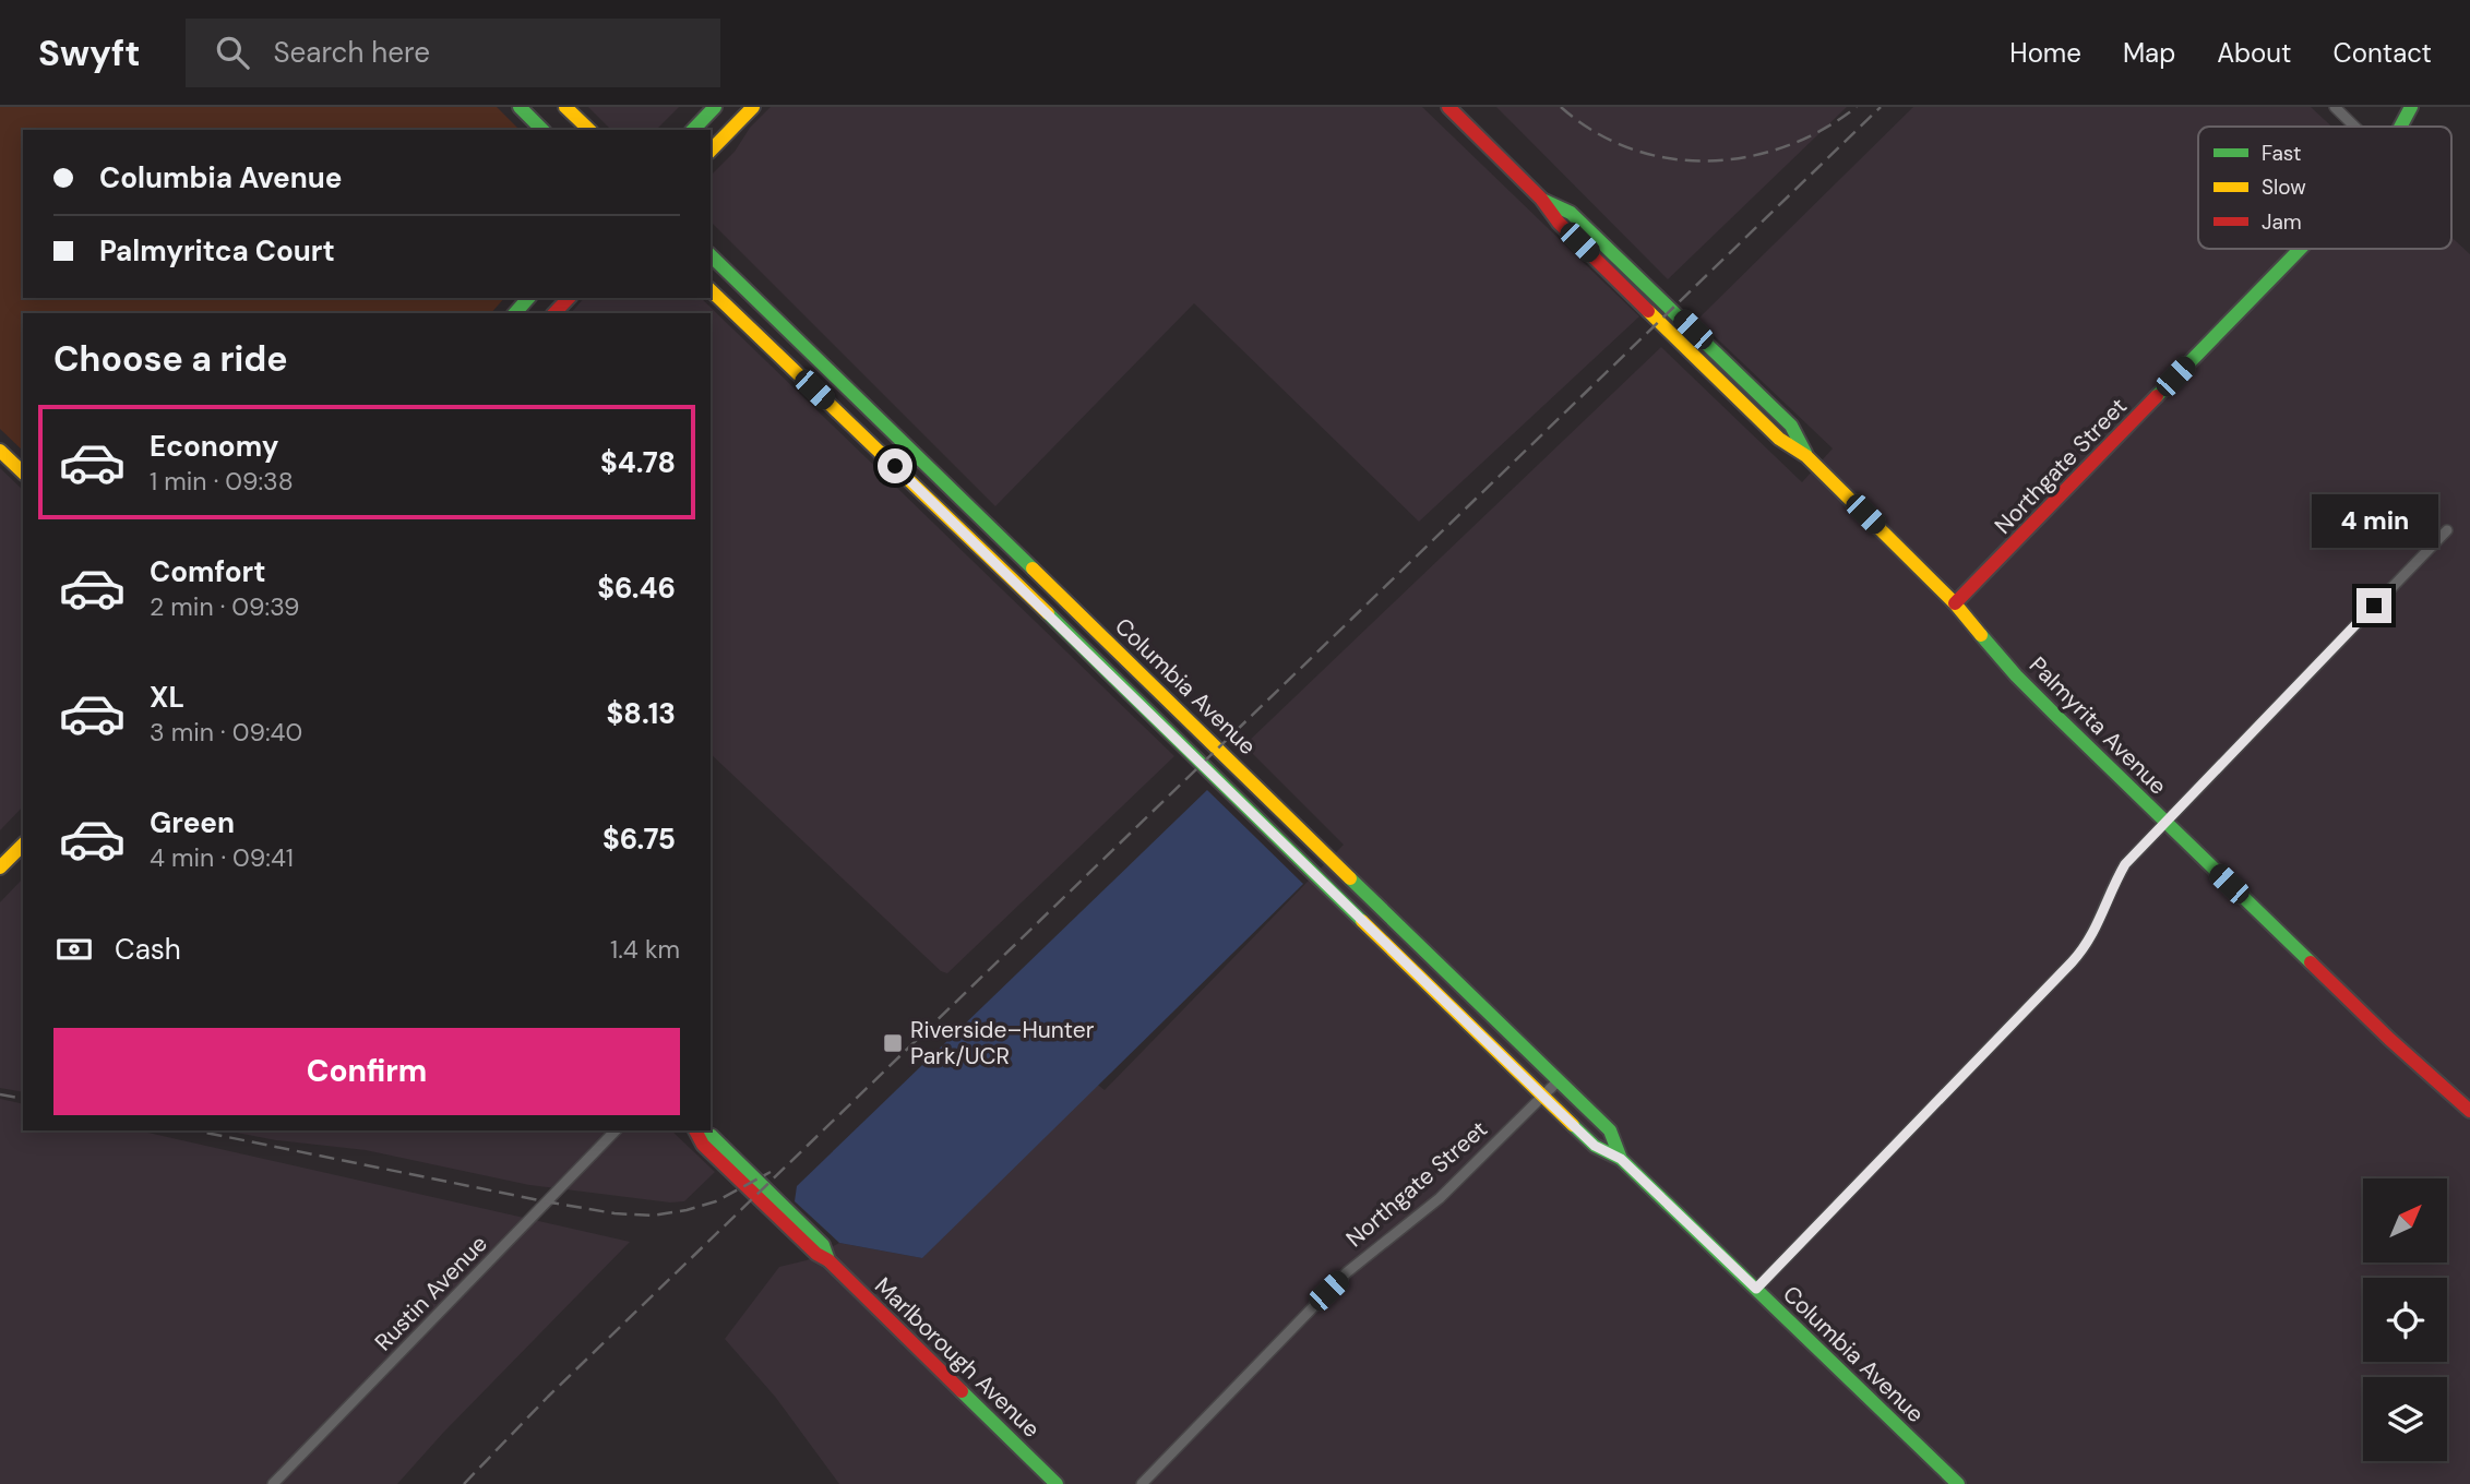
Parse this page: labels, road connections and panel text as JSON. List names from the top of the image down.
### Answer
{
  "streets": {
    "street": [
      "Northgate Street",
      "Columbia Avenue",
      "Palmyrita Avenue",
      "Rustin Avenue",
      "Marlborough Avenue"
    ]
  },
  "crossings": [
    ["Northgate Street", "Columbia Avenue"],
    ["Northgate Street", "Palmyrita Avenue"]
  ],
  "places": {
    "transit": ["Riverside–Hunter Park/UCR"]
  },
  "legend": ["Fast", "Slow", "Jam"],
  "north": "top right",
  "page": {
    "header": "Swyft",
    "search": "Search here",
    "nav": [
      "Home",
      "Map",
      "About",
      "Contact"
    ],
    "banner": ["Columbia Avenue", "Palmyritca Court"],
    "heading": "Choose a ride",
    "list": [
      {
        "name": "Economy",
        "note": "1 min · 09:38",
        "value": "$4.78"
      },
      {
        "name": "Comfort",
        "note": "2 min · 09:39",
        "value": "$6.46"
      },
      {
        "name": "XL",
        "note": "3 min · 09:40",
        "value": "$8.13"
      },
      {
        "name": "Green",
        "note": "4 min · 09:41",
        "value": "$6.75"
      }
    ],
    "bubble": "4 min",
    "pay": ["Cash", "1.4 km"],
    "buttons": "Confirm"
  }
}
